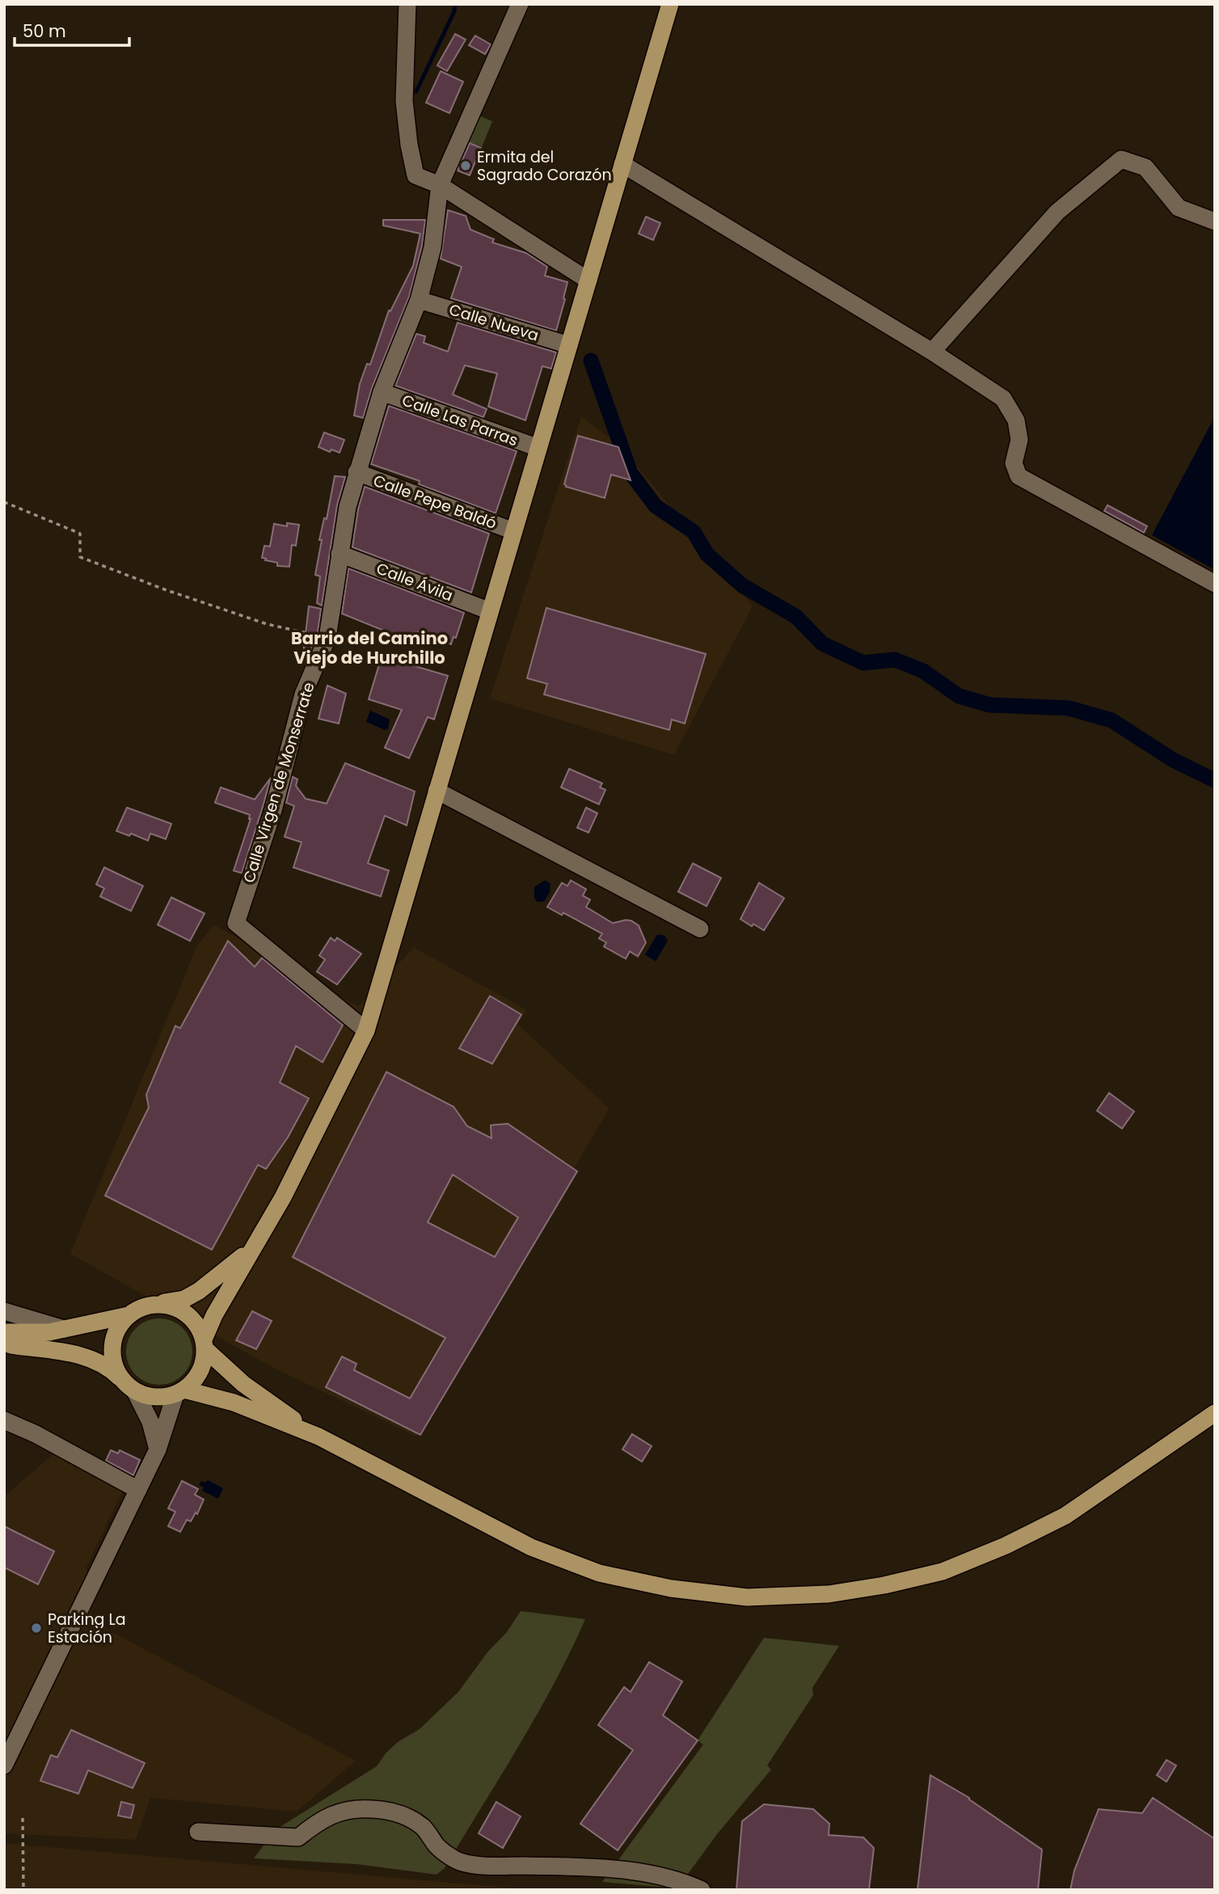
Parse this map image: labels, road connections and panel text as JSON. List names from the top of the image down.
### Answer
{
  "streets": {
    "street": [
      "Calle Nueva",
      "Calle Las Parras",
      "Calle Pepe Baldó",
      "Calle Ávila",
      "Calle Virgen de Monserrate"
    ]
  },
  "crossings": [
    ["Calle Nueva", "Calle Virgen de Monserrate"],
    ["Calle Las Parras", "Calle Virgen de Monserrate"],
    ["Calle Pepe Baldó", "Calle Virgen de Monserrate"],
    ["Calle Ávila", "Calle Virgen de Monserrate"]
  ],
  "districts": ["Barrio del Camino Viejo de Hurchillo"],
  "places": ["Ermita del Sagrado Corazón", "Parking La Estación"],
  "scale_bar": "50 m"
}
